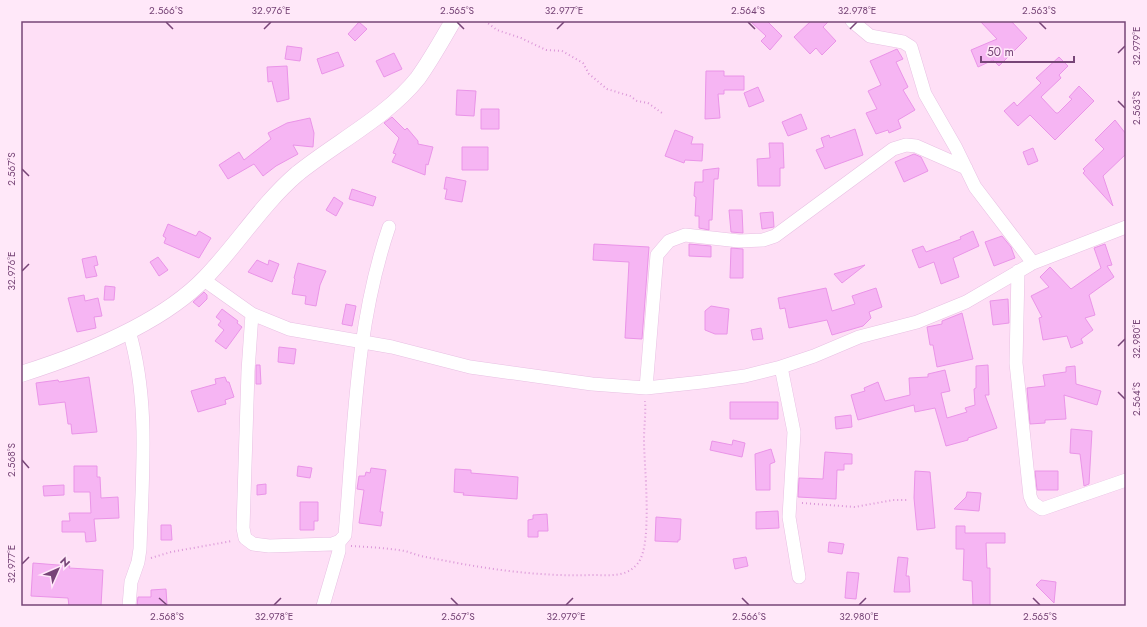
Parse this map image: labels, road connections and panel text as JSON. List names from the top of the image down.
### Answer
{
  "scale_bar": "50 m",
  "north": "top right",
  "coordinates": [
    "2.566°S",
    "32.976°E",
    "2.565°S",
    "32.977°E",
    "2.564°S",
    "32.978°E",
    "2.563°S",
    "32.979°E",
    "2.567°S",
    "32.980°E",
    "2.568°S"
  ]
}
